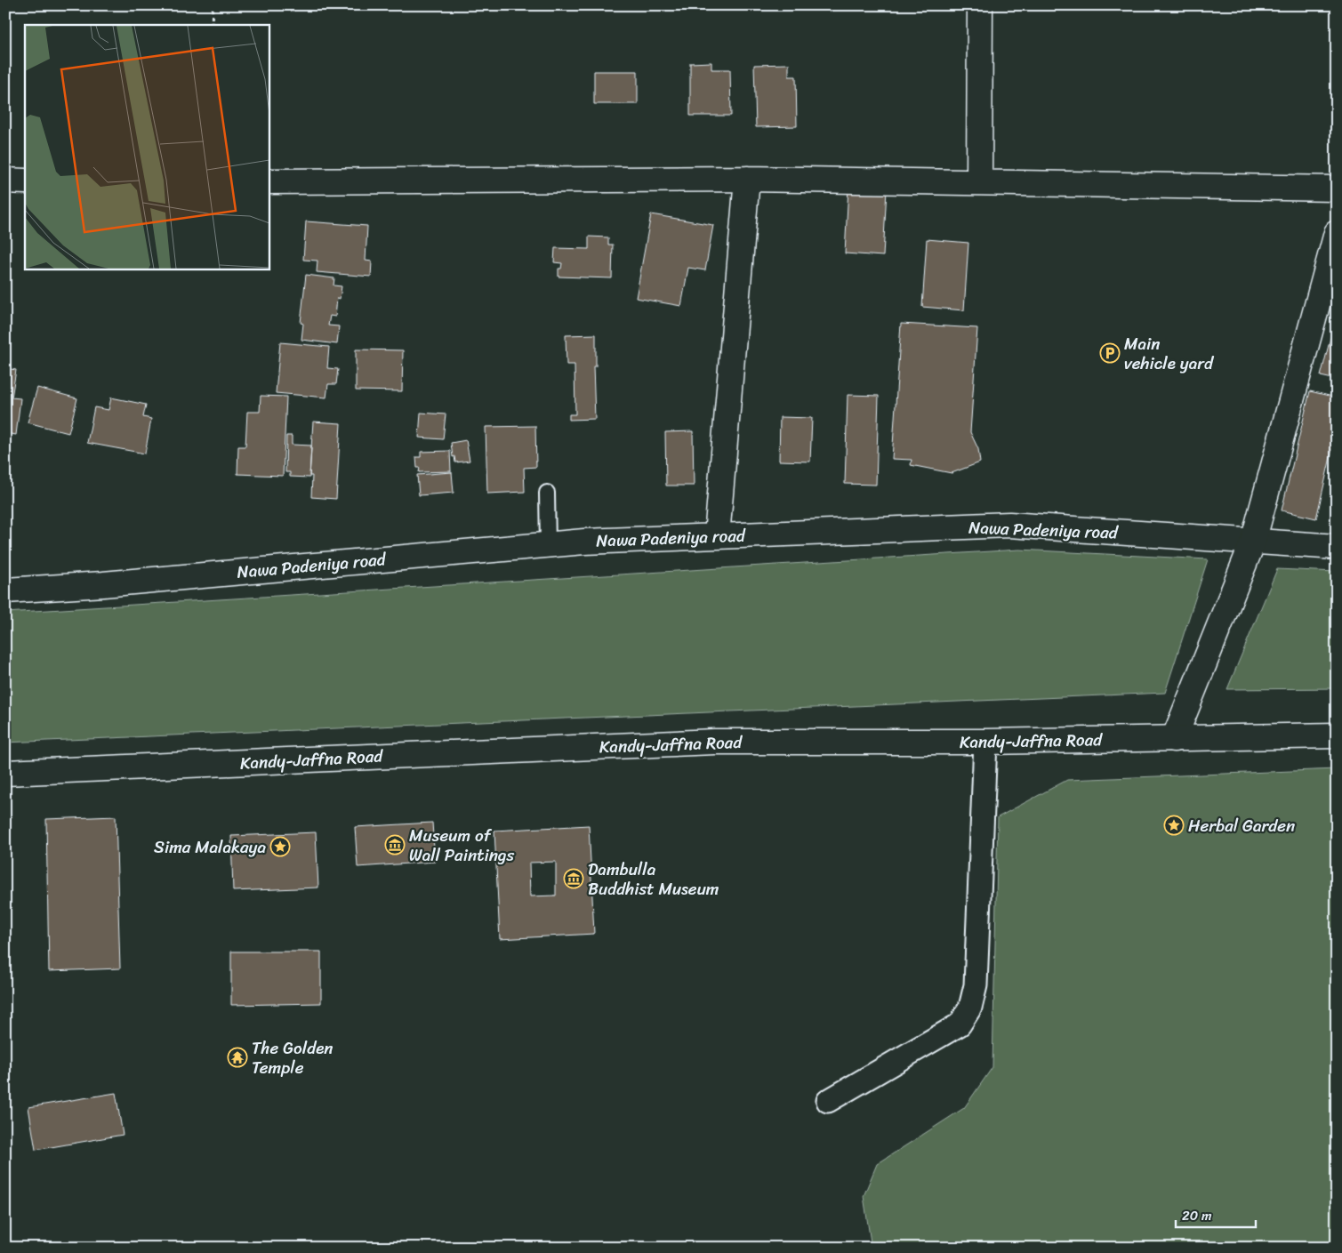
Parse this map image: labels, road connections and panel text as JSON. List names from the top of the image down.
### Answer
{
  "streets": {
    "main road": ["Nawa Padeniya road", "Kandy-Jaffna Road"]
  },
  "places": {
    "parking": ["Main vehicle yard"],
    "place": ["Herbal Garden", "Sima Malakaya"],
    "museum": ["Museum of Wall Paintings", "Dambulla Buddhist Museum"],
    "temple": ["The Golden Temple"]
  },
  "scale_bar": "20 m"
}
